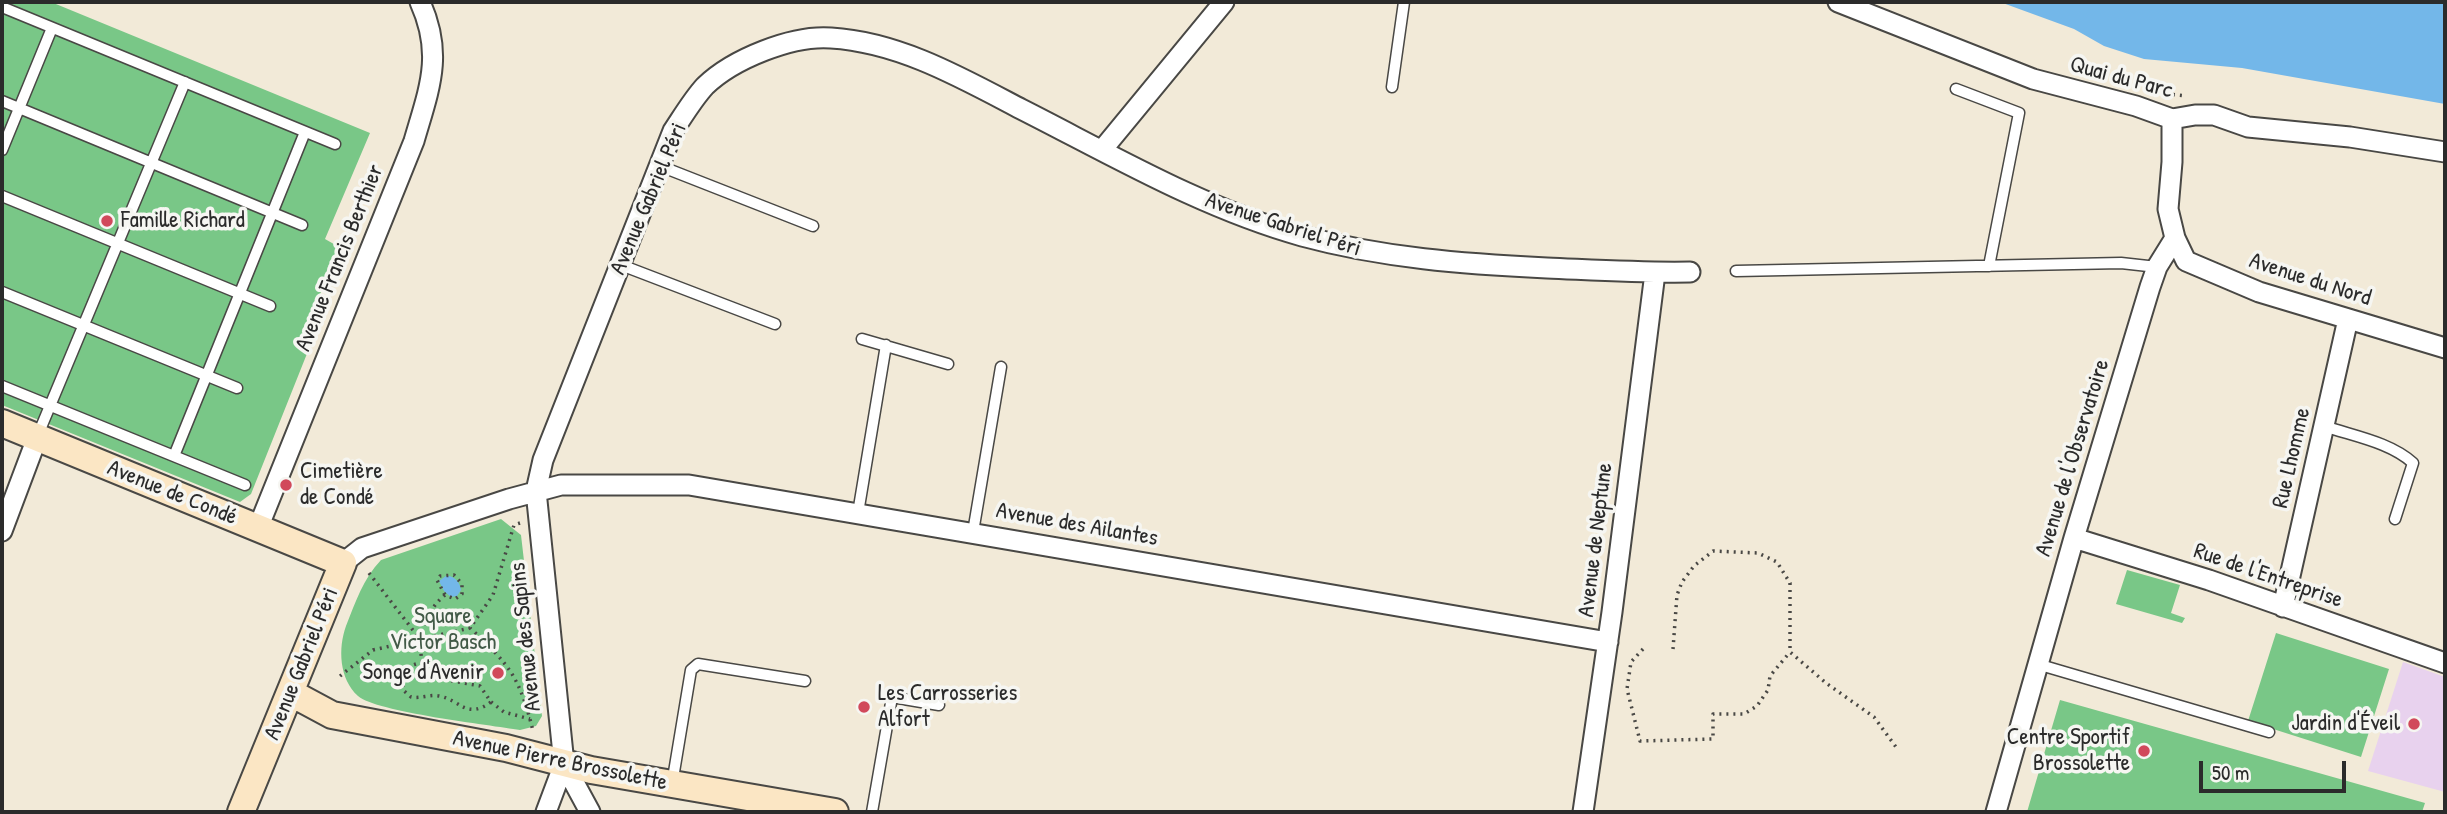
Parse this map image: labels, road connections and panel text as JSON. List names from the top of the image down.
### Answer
{
  "streets": {
    "street": [
      "Quai du Parc",
      "Avenue Gabriel Péri",
      "Avenue Francis Berthier",
      "Avenue du Nord",
      "Avenue de l'Observatoire",
      "Rue Lhomme",
      "Avenue de Condé",
      "Avenue des Ailantes",
      "Avenue de Neptune",
      "Rue de l'Entreprise",
      "Avenue des Sapins",
      "Avenue Pierre Brossolette"
    ]
  },
  "crossings": [
    ["Avenue Gabriel Péri", "Avenue de Condé"],
    ["Avenue Gabriel Péri", "Avenue des Ailantes"],
    ["Avenue Gabriel Péri", "Avenue de Neptune"],
    ["Avenue Gabriel Péri", "Avenue des Sapins"],
    ["Avenue Gabriel Péri", "Avenue Pierre Brossolette"],
    ["Avenue Francis Berthier", "Avenue de Condé"],
    ["Avenue du Nord", "Avenue de l'Observatoire"],
    ["Avenue du Nord", "Rue Lhomme"],
    ["Avenue de l'Observatoire", "Rue de l'Entreprise"],
    ["Rue Lhomme", "Rue de l'Entreprise"],
    ["Avenue des Ailantes", "Avenue de Neptune"],
    ["Avenue des Ailantes", "Avenue des Sapins"],
    ["Avenue des Sapins", "Avenue Pierre Brossolette"]
  ],
  "parks": ["Square Victor Basch"],
  "places": [
    "Famille Richard",
    "Cimetière de Condé",
    "Songe d'Avenir",
    "Les Carrosseries Alfort",
    "Jardin d'Éveil",
    "Centre Sportif Brossolette"
  ],
  "scale_bar": "50 m"
}
